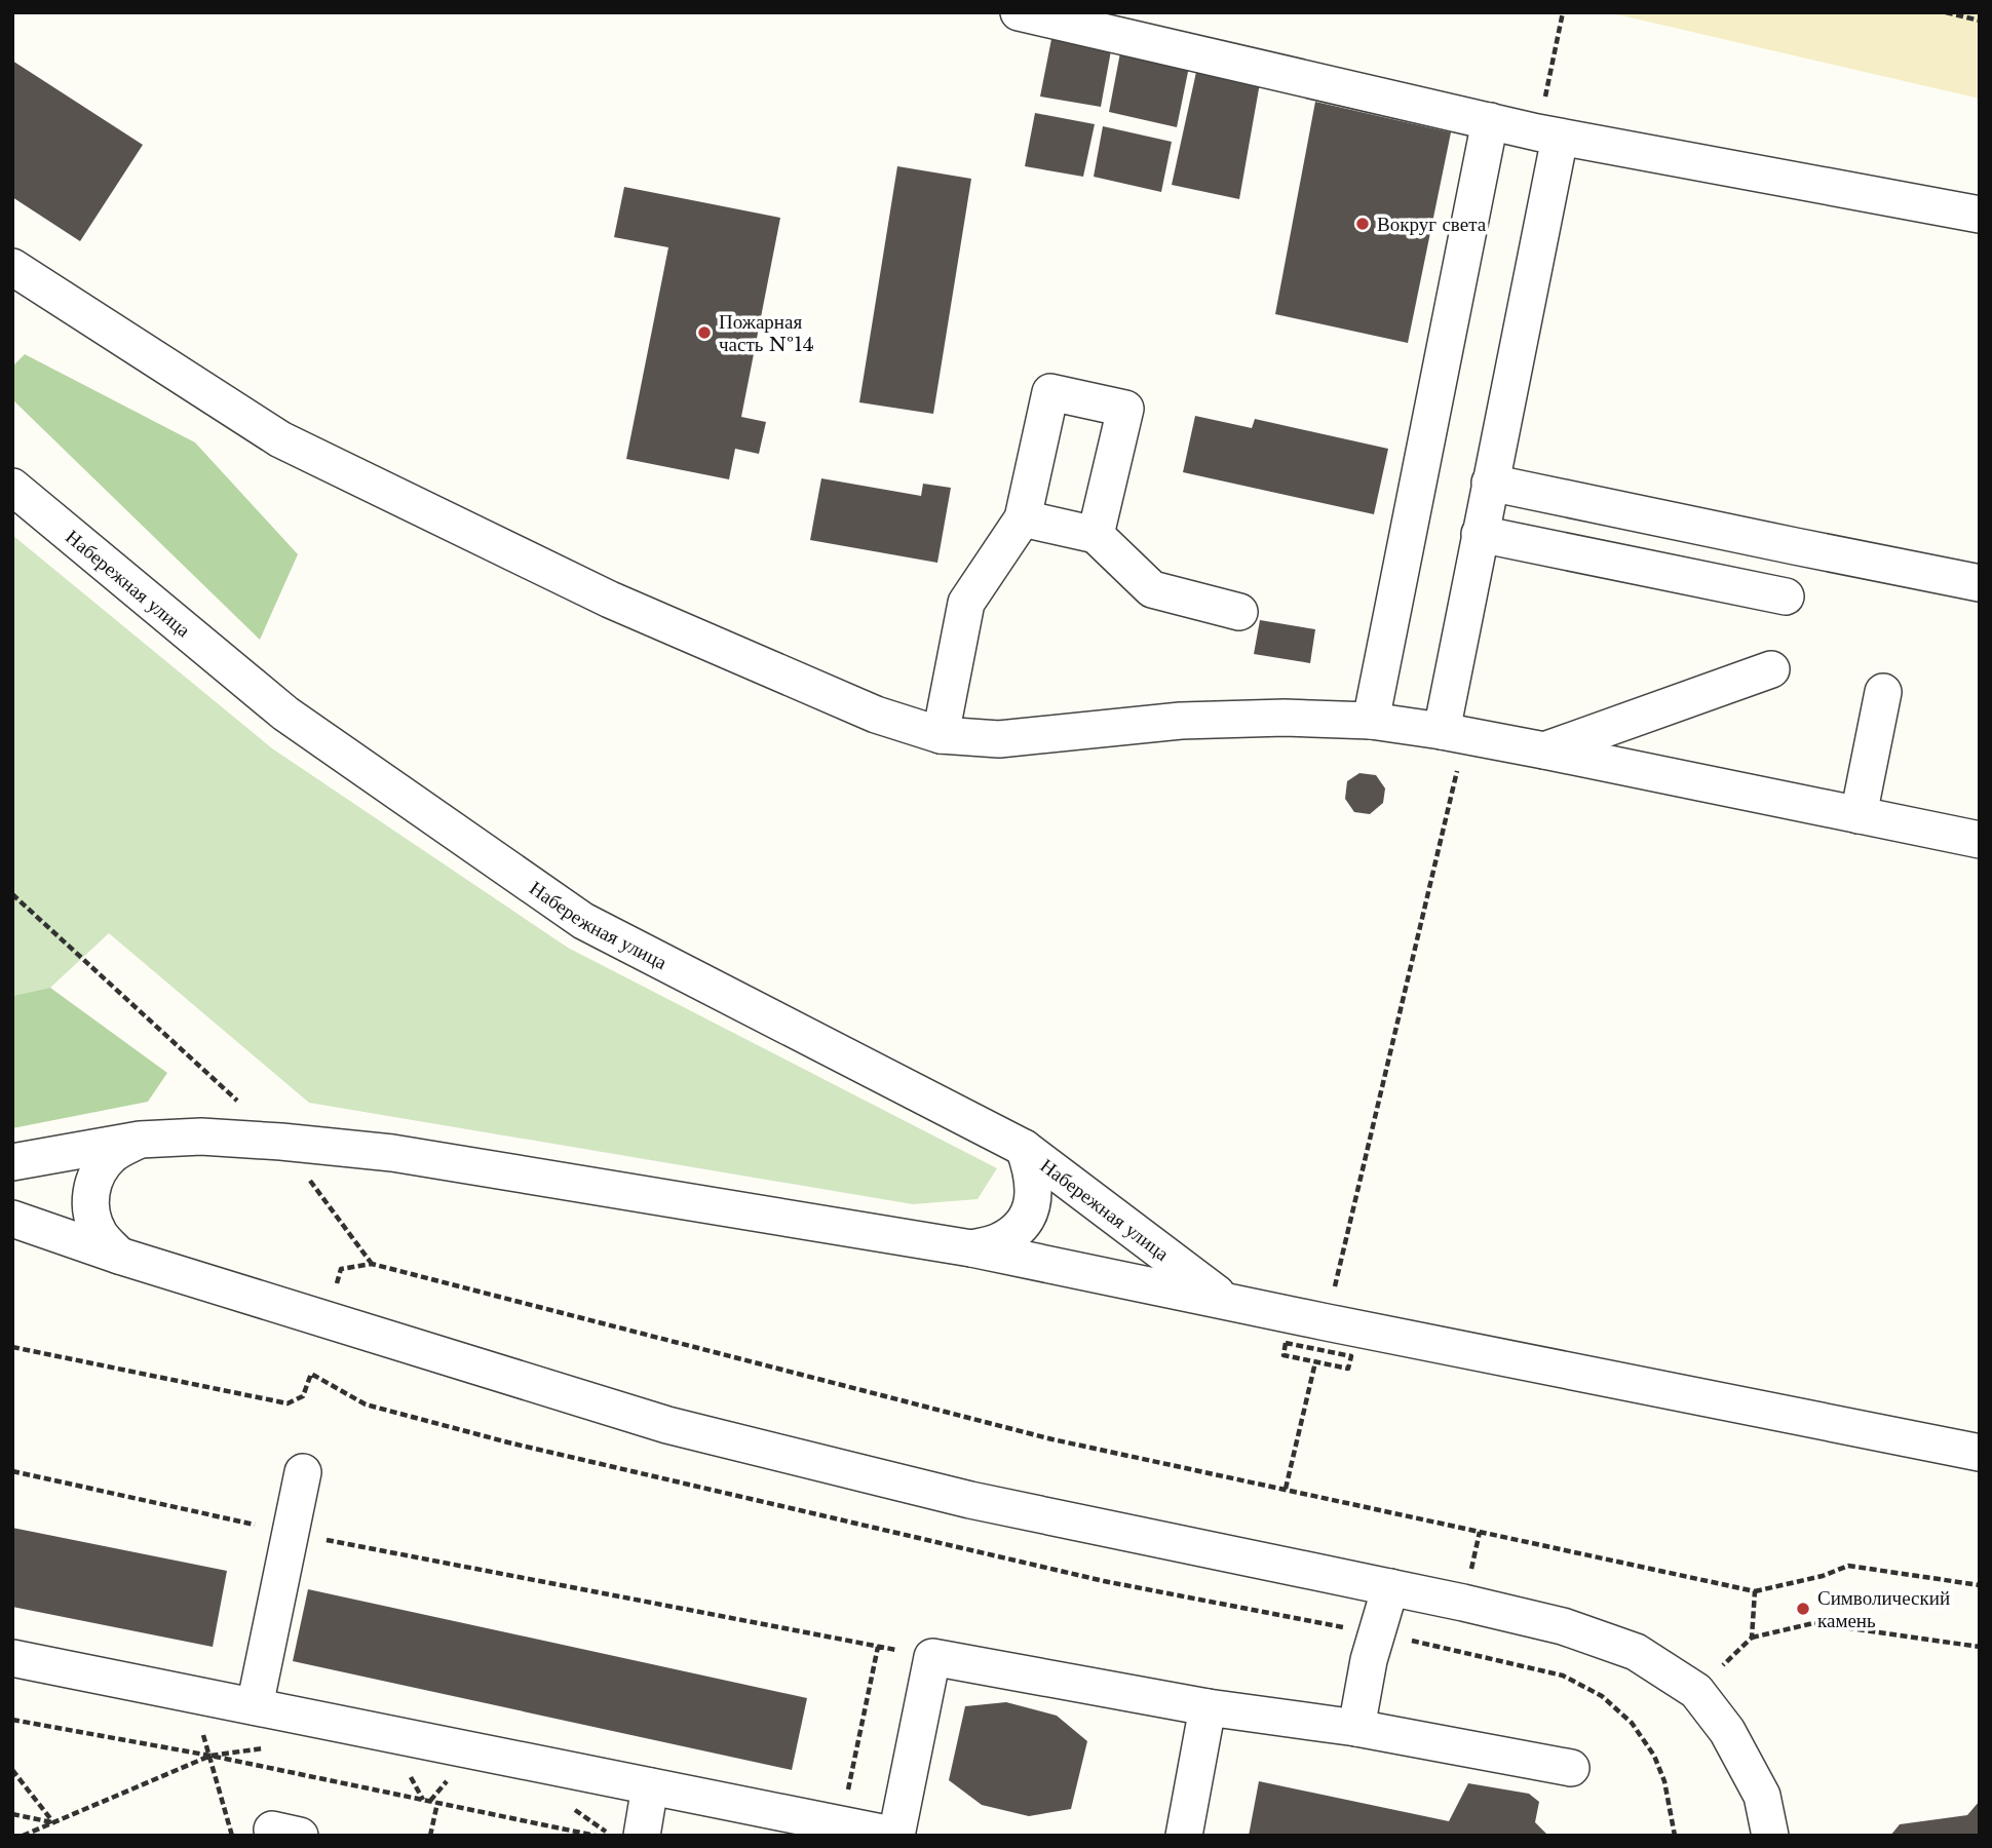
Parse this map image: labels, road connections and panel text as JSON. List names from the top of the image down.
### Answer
{
  "streets": {
    "street": ["Набережная улица"]
  },
  "places": ["Вокруг света", "Пожарная часть №14", "Символический камень"]
}
